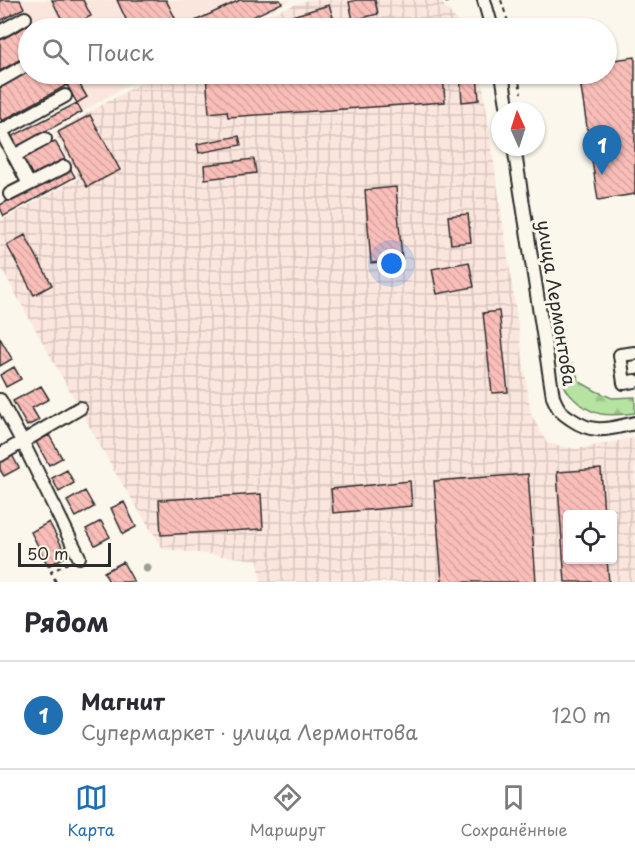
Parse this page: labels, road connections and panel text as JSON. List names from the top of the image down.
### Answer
{
  "streets": {
    "street": ["улица Лермонтова"]
  },
  "scale_bar": "50 m",
  "north": "top",
  "page": {
    "search": "Поиск",
    "pins": "1",
    "scale": "50 m",
    "heading": "Рядом",
    "list": [
      {
        "mark": "1",
        "name": "Магнит",
        "note": "Супермаркет · улица Лермонтова",
        "value": "120 m"
      }
    ],
    "nav": ["Карта", "Маршрут", "Сохранённые"]
  }
}
